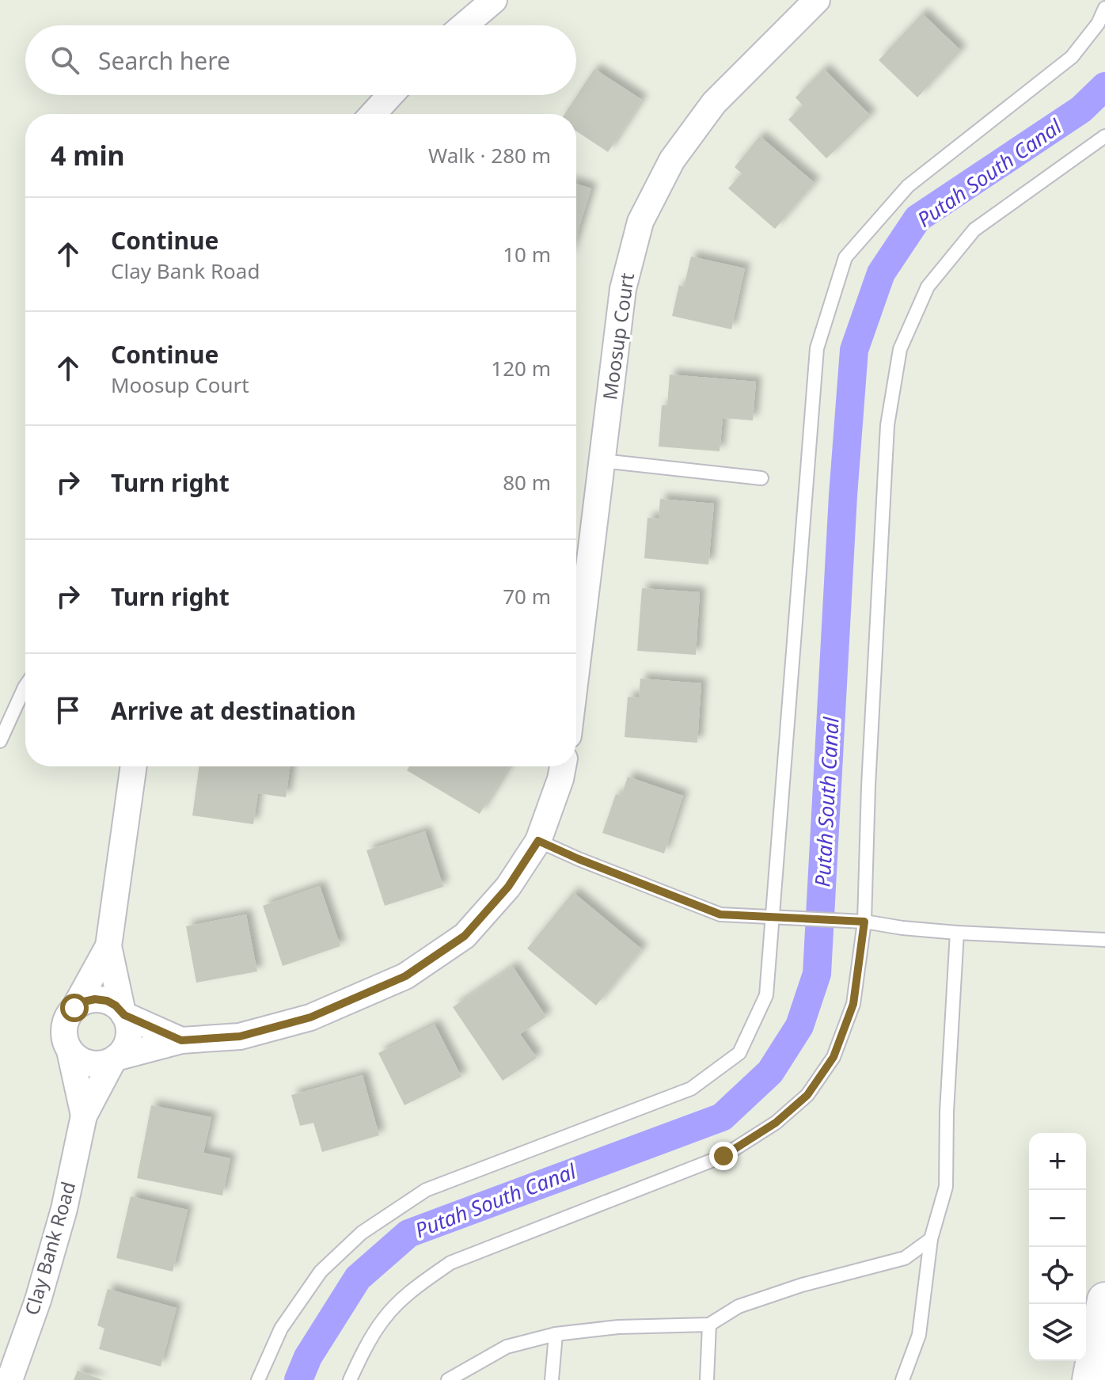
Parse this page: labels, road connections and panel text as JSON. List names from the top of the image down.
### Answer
{
  "streets": {
    "street": ["Moosup Court", "Clay Bank Road"]
  },
  "water": ["Putah South Canal"],
  "page": {
    "search": "Search here",
    "heading": ["4 min", "Walk · 280 m"],
    "list": [
      ["Continue", "Clay Bank Road", "10 m"],
      ["Continue", "Moosup Court", "120 m"],
      ["Turn right", "80 m"],
      ["Turn right", "70 m"],
      "Arrive at destination"
    ],
    "map_buttons": ["+", "−"]
  }
}
